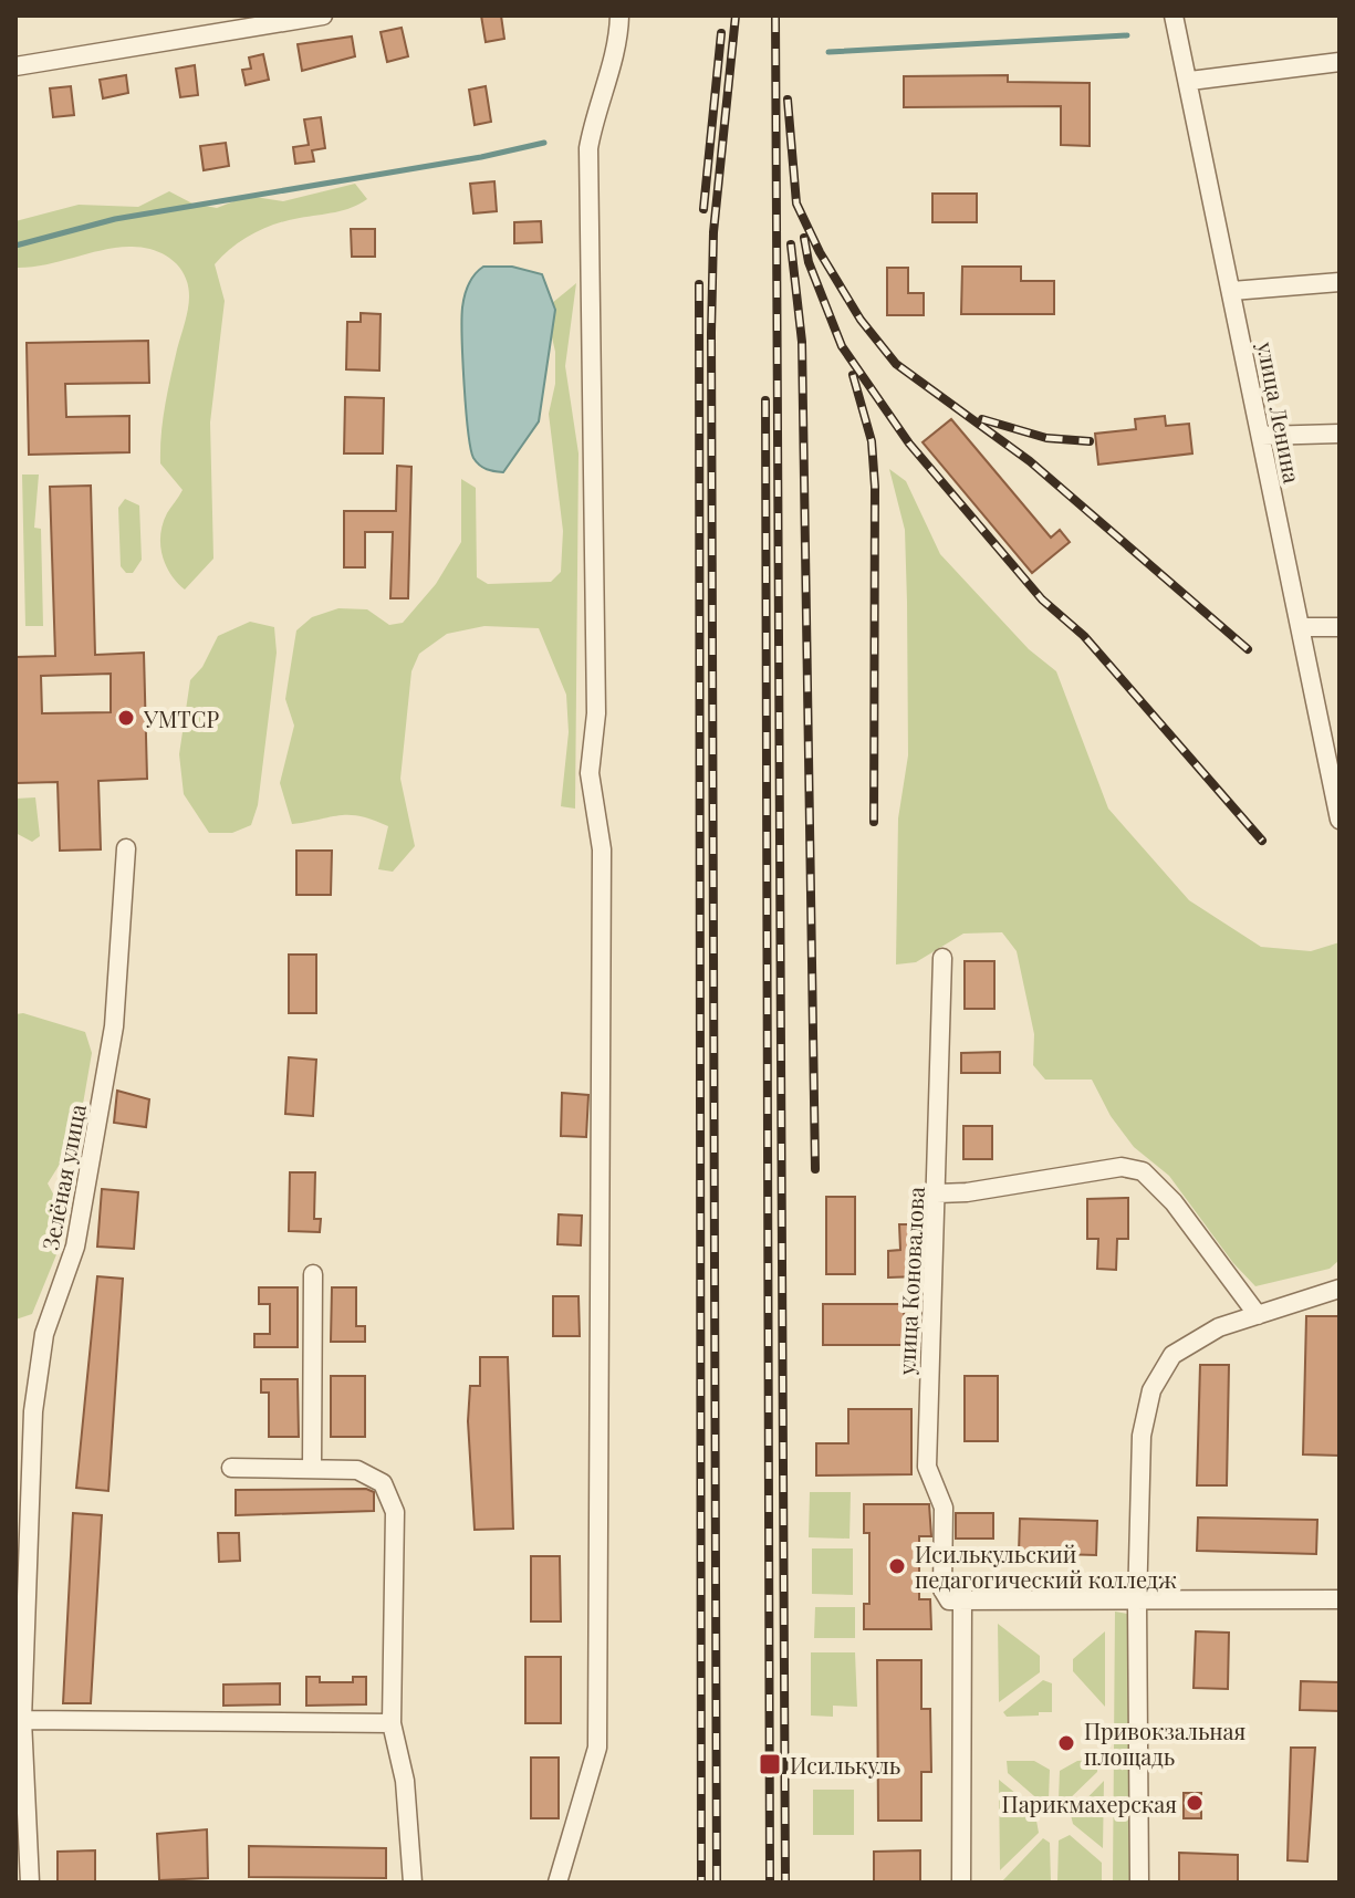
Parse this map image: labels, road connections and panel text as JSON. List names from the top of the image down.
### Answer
{
  "streets": {
    "street": ["улица Ленина", "Зелёная улица", "улица Коновалова"]
  },
  "places": {
    "other": [
      "УМТСР",
      "Исилькульский педагогический колледж",
      "Привокзальная площадь",
      "Парикмахерская"
    ],
    "transit": ["Исилькуль"]
  }
}
